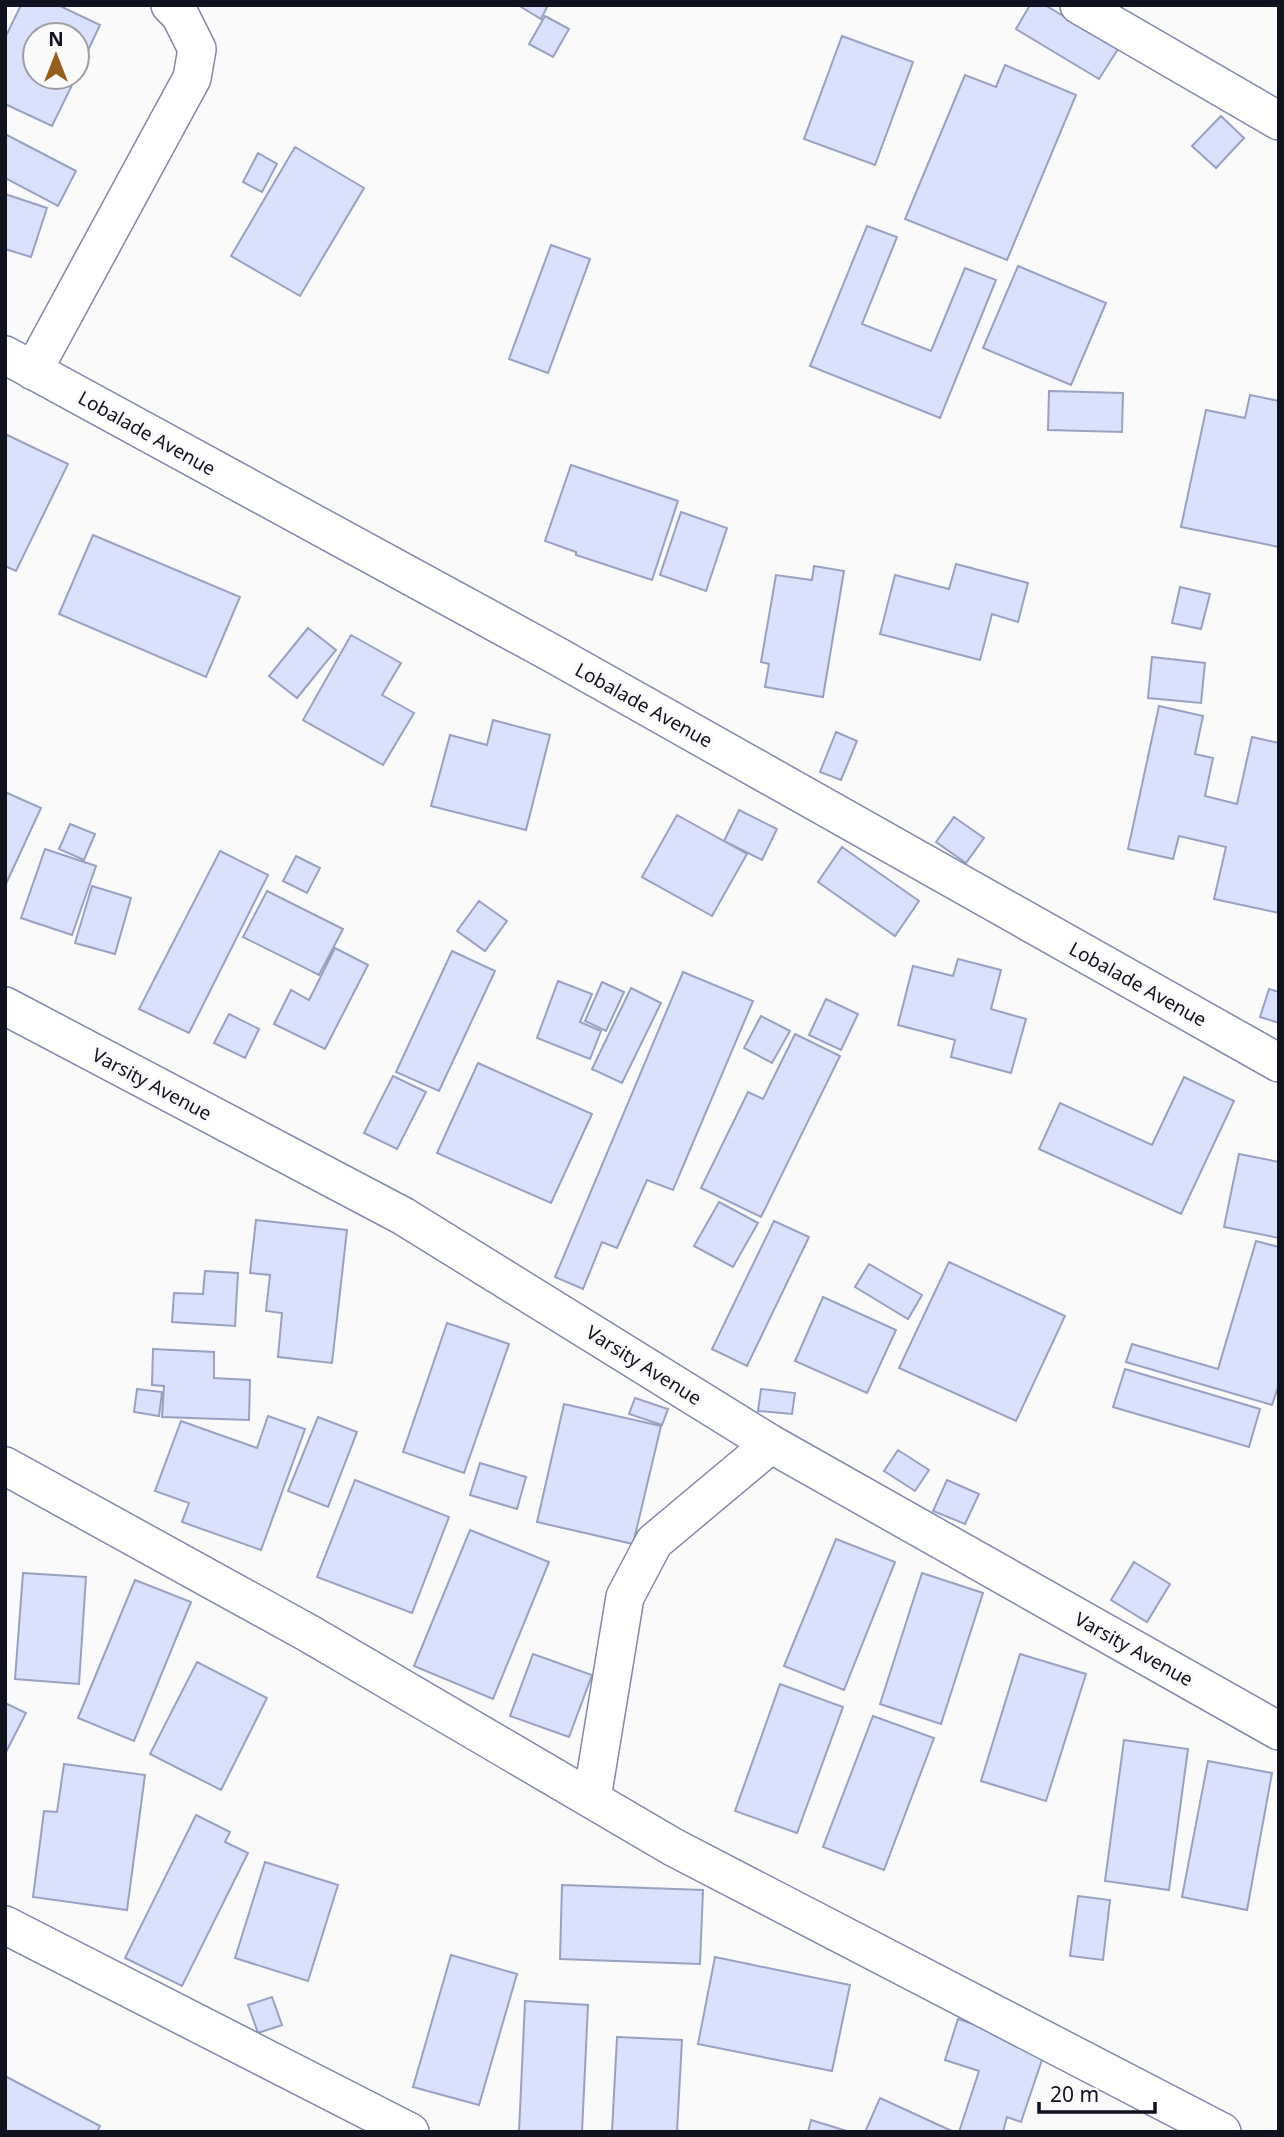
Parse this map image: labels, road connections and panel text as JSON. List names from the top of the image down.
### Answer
{
  "streets": {
    "street": ["Lobalade Avenue", "Varsity Avenue"]
  },
  "scale_bar": "20 m",
  "north": "top"
}
